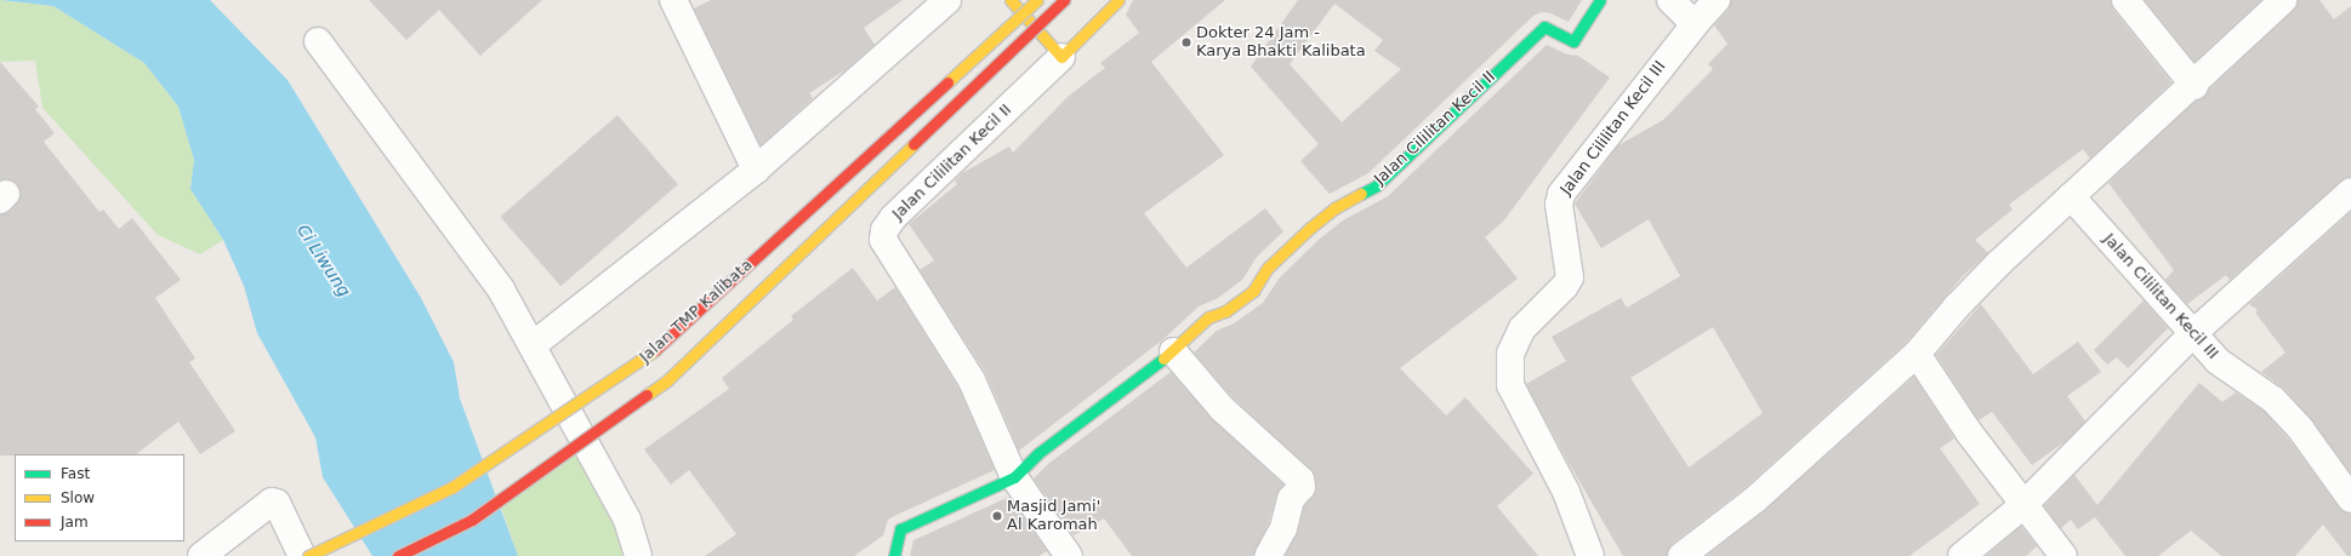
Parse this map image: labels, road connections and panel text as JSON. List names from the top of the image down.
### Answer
{
  "streets": {
    "main road": ["Jalan Cililitan Kecil II", "Jalan TMP Kalibata"],
    "street": ["Jalan Cililitan Kecil III"]
  },
  "water": ["Ci Liwung"],
  "places": ["Dokter 24 Jam - Karya Bhakti Kalibata", "Masjid Jami' Al Karomah"],
  "legend": ["Fast", "Slow", "Jam"]
}
